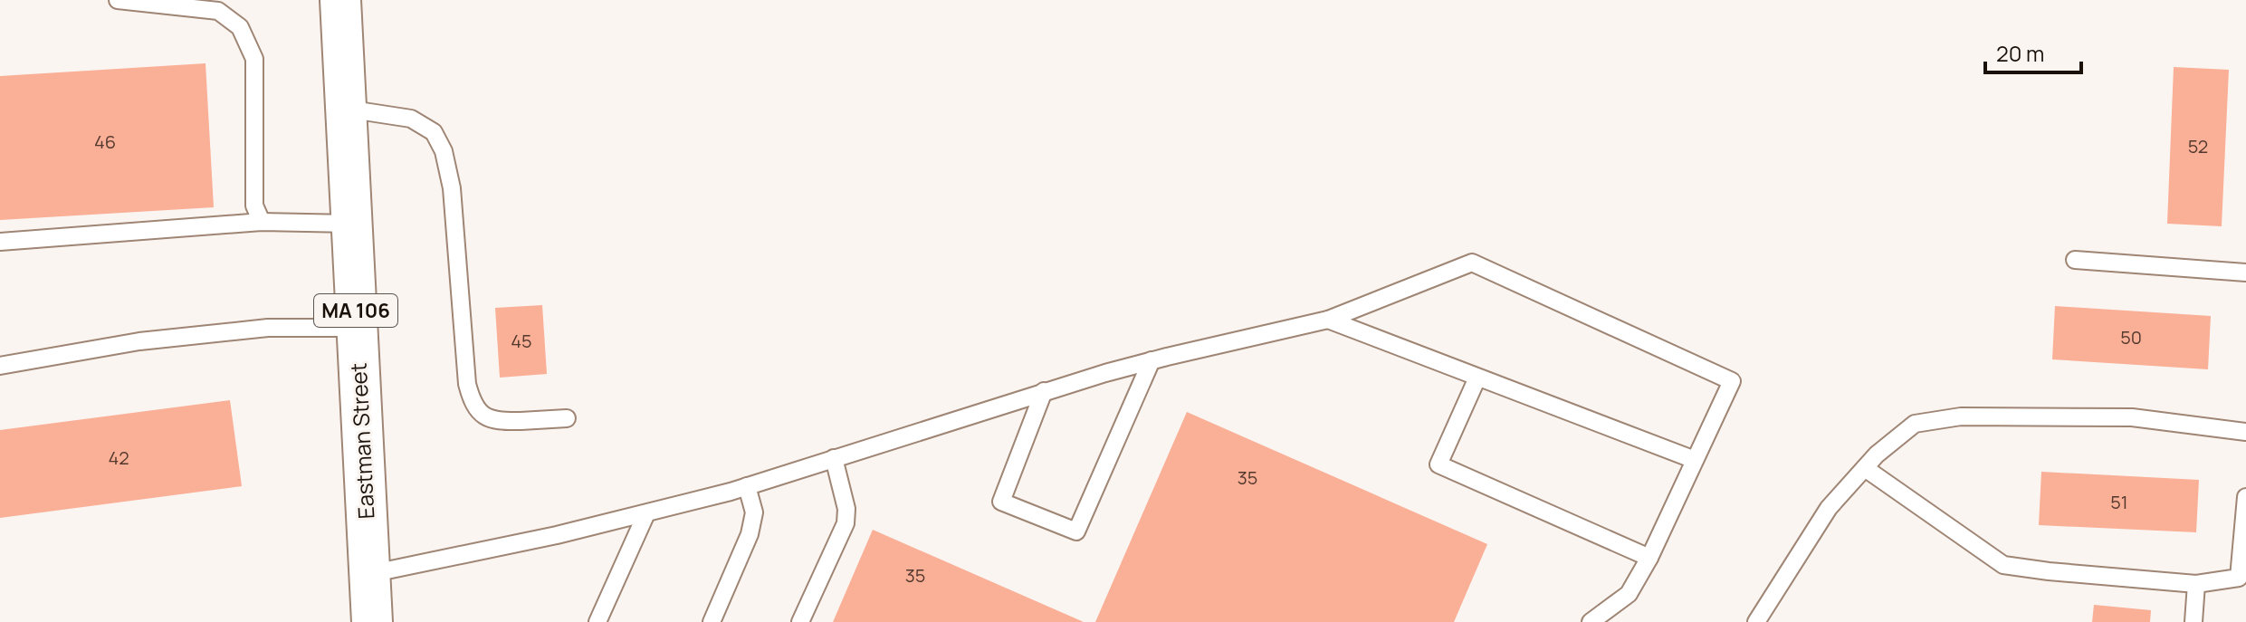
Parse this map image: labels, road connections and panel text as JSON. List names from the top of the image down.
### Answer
{
  "streets": {
    "main road": ["MA 106", "Eastman Street"]
  },
  "house_numbers": [
    "46",
    "52",
    "50",
    "45",
    "42",
    "35",
    "51",
    "35"
  ],
  "scale_bar": "20 m"
}
